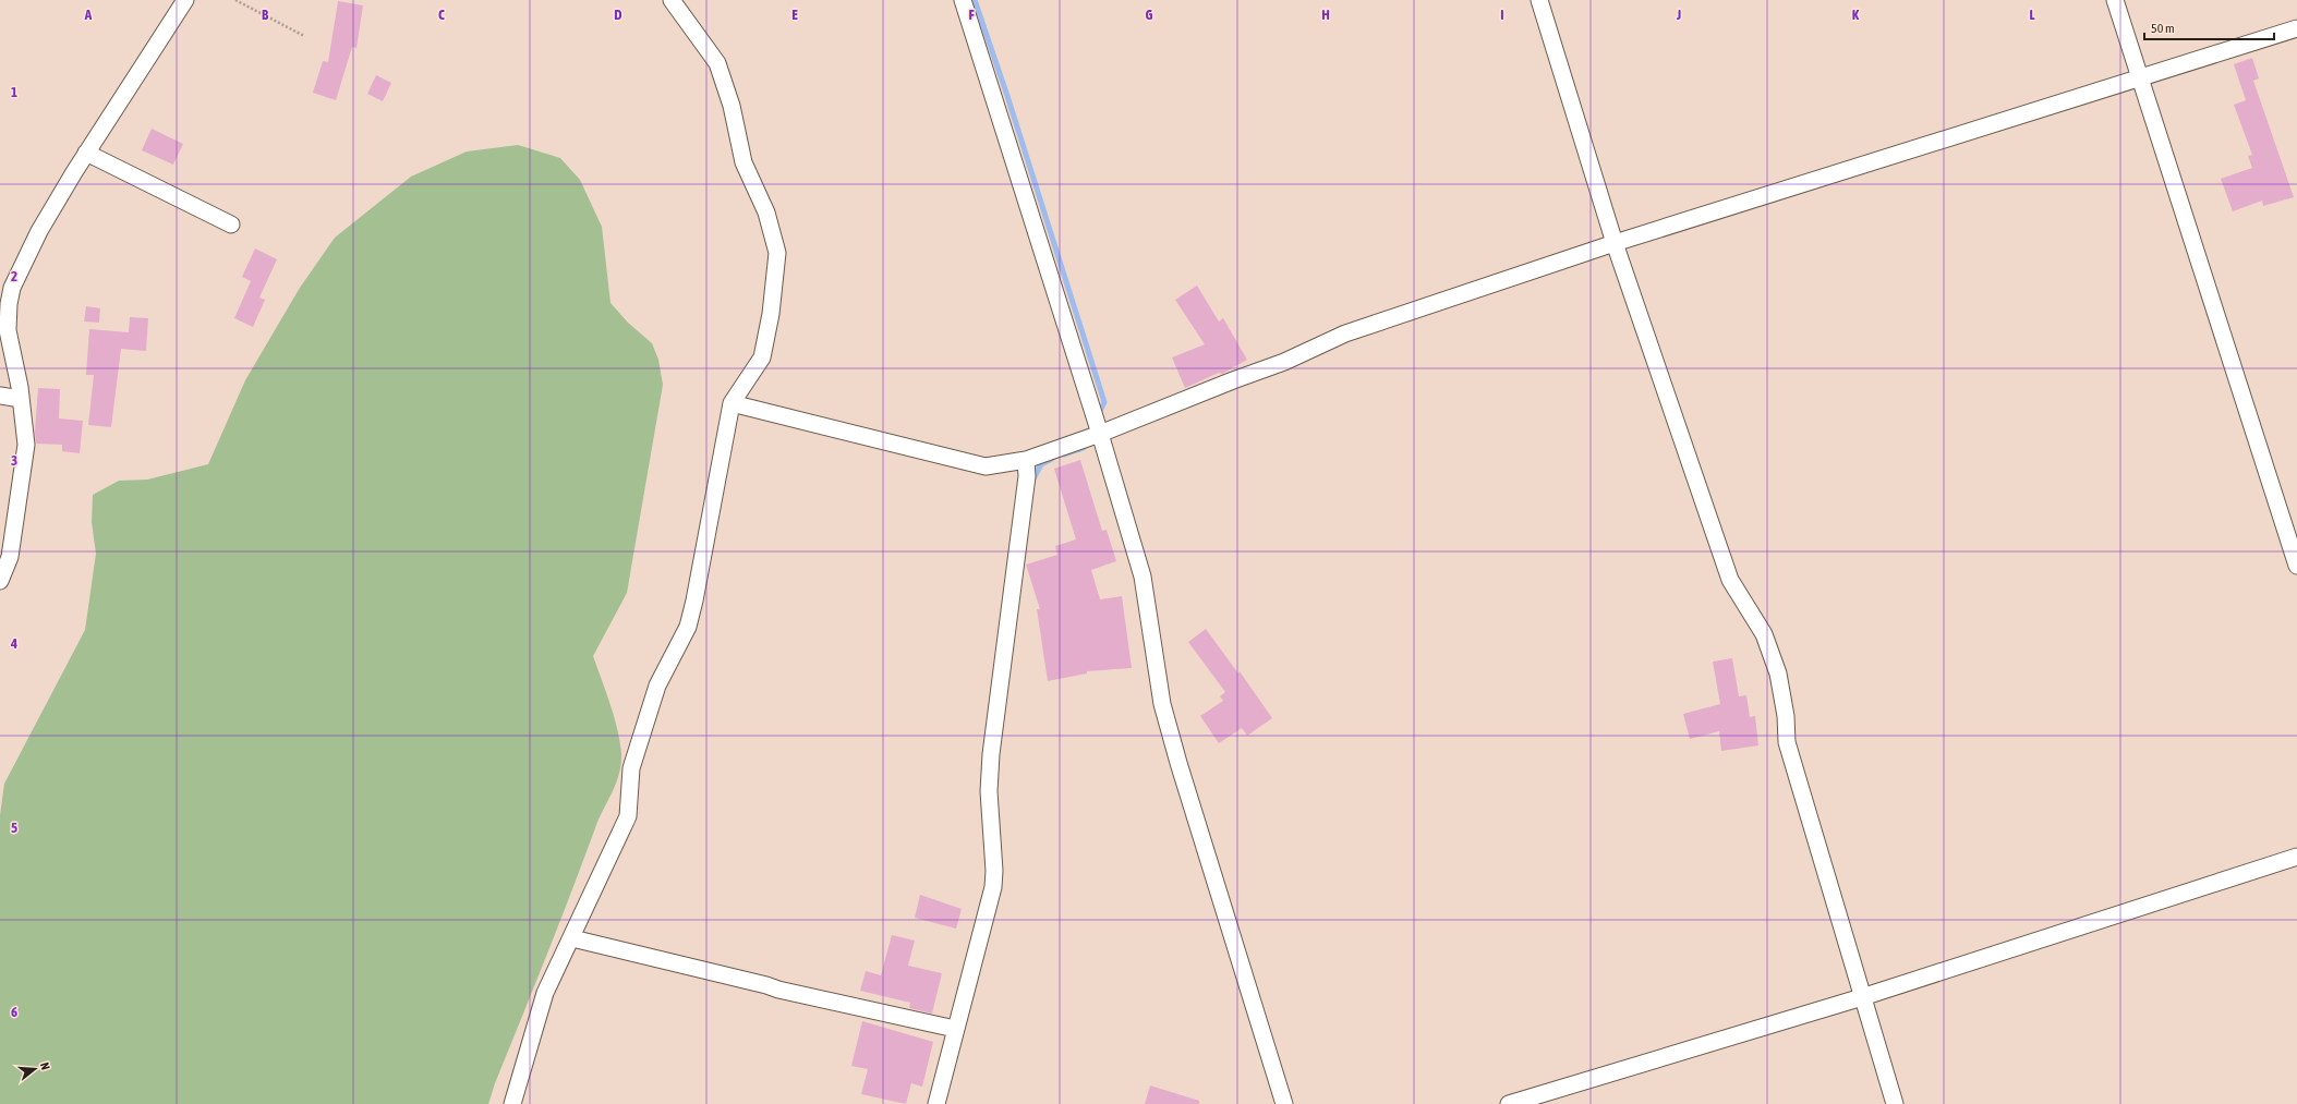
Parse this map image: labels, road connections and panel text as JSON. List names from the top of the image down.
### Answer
{
  "scale_bar": "50 m",
  "north": "right",
  "grid": {
    "columns": [
      "A",
      "B",
      "C",
      "D",
      "E",
      "F",
      "G",
      "H",
      "I",
      "J",
      "K",
      "L"
    ],
    "rows": [
      "1",
      "2",
      "3",
      "4",
      "5",
      "6"
    ]
  }
}
